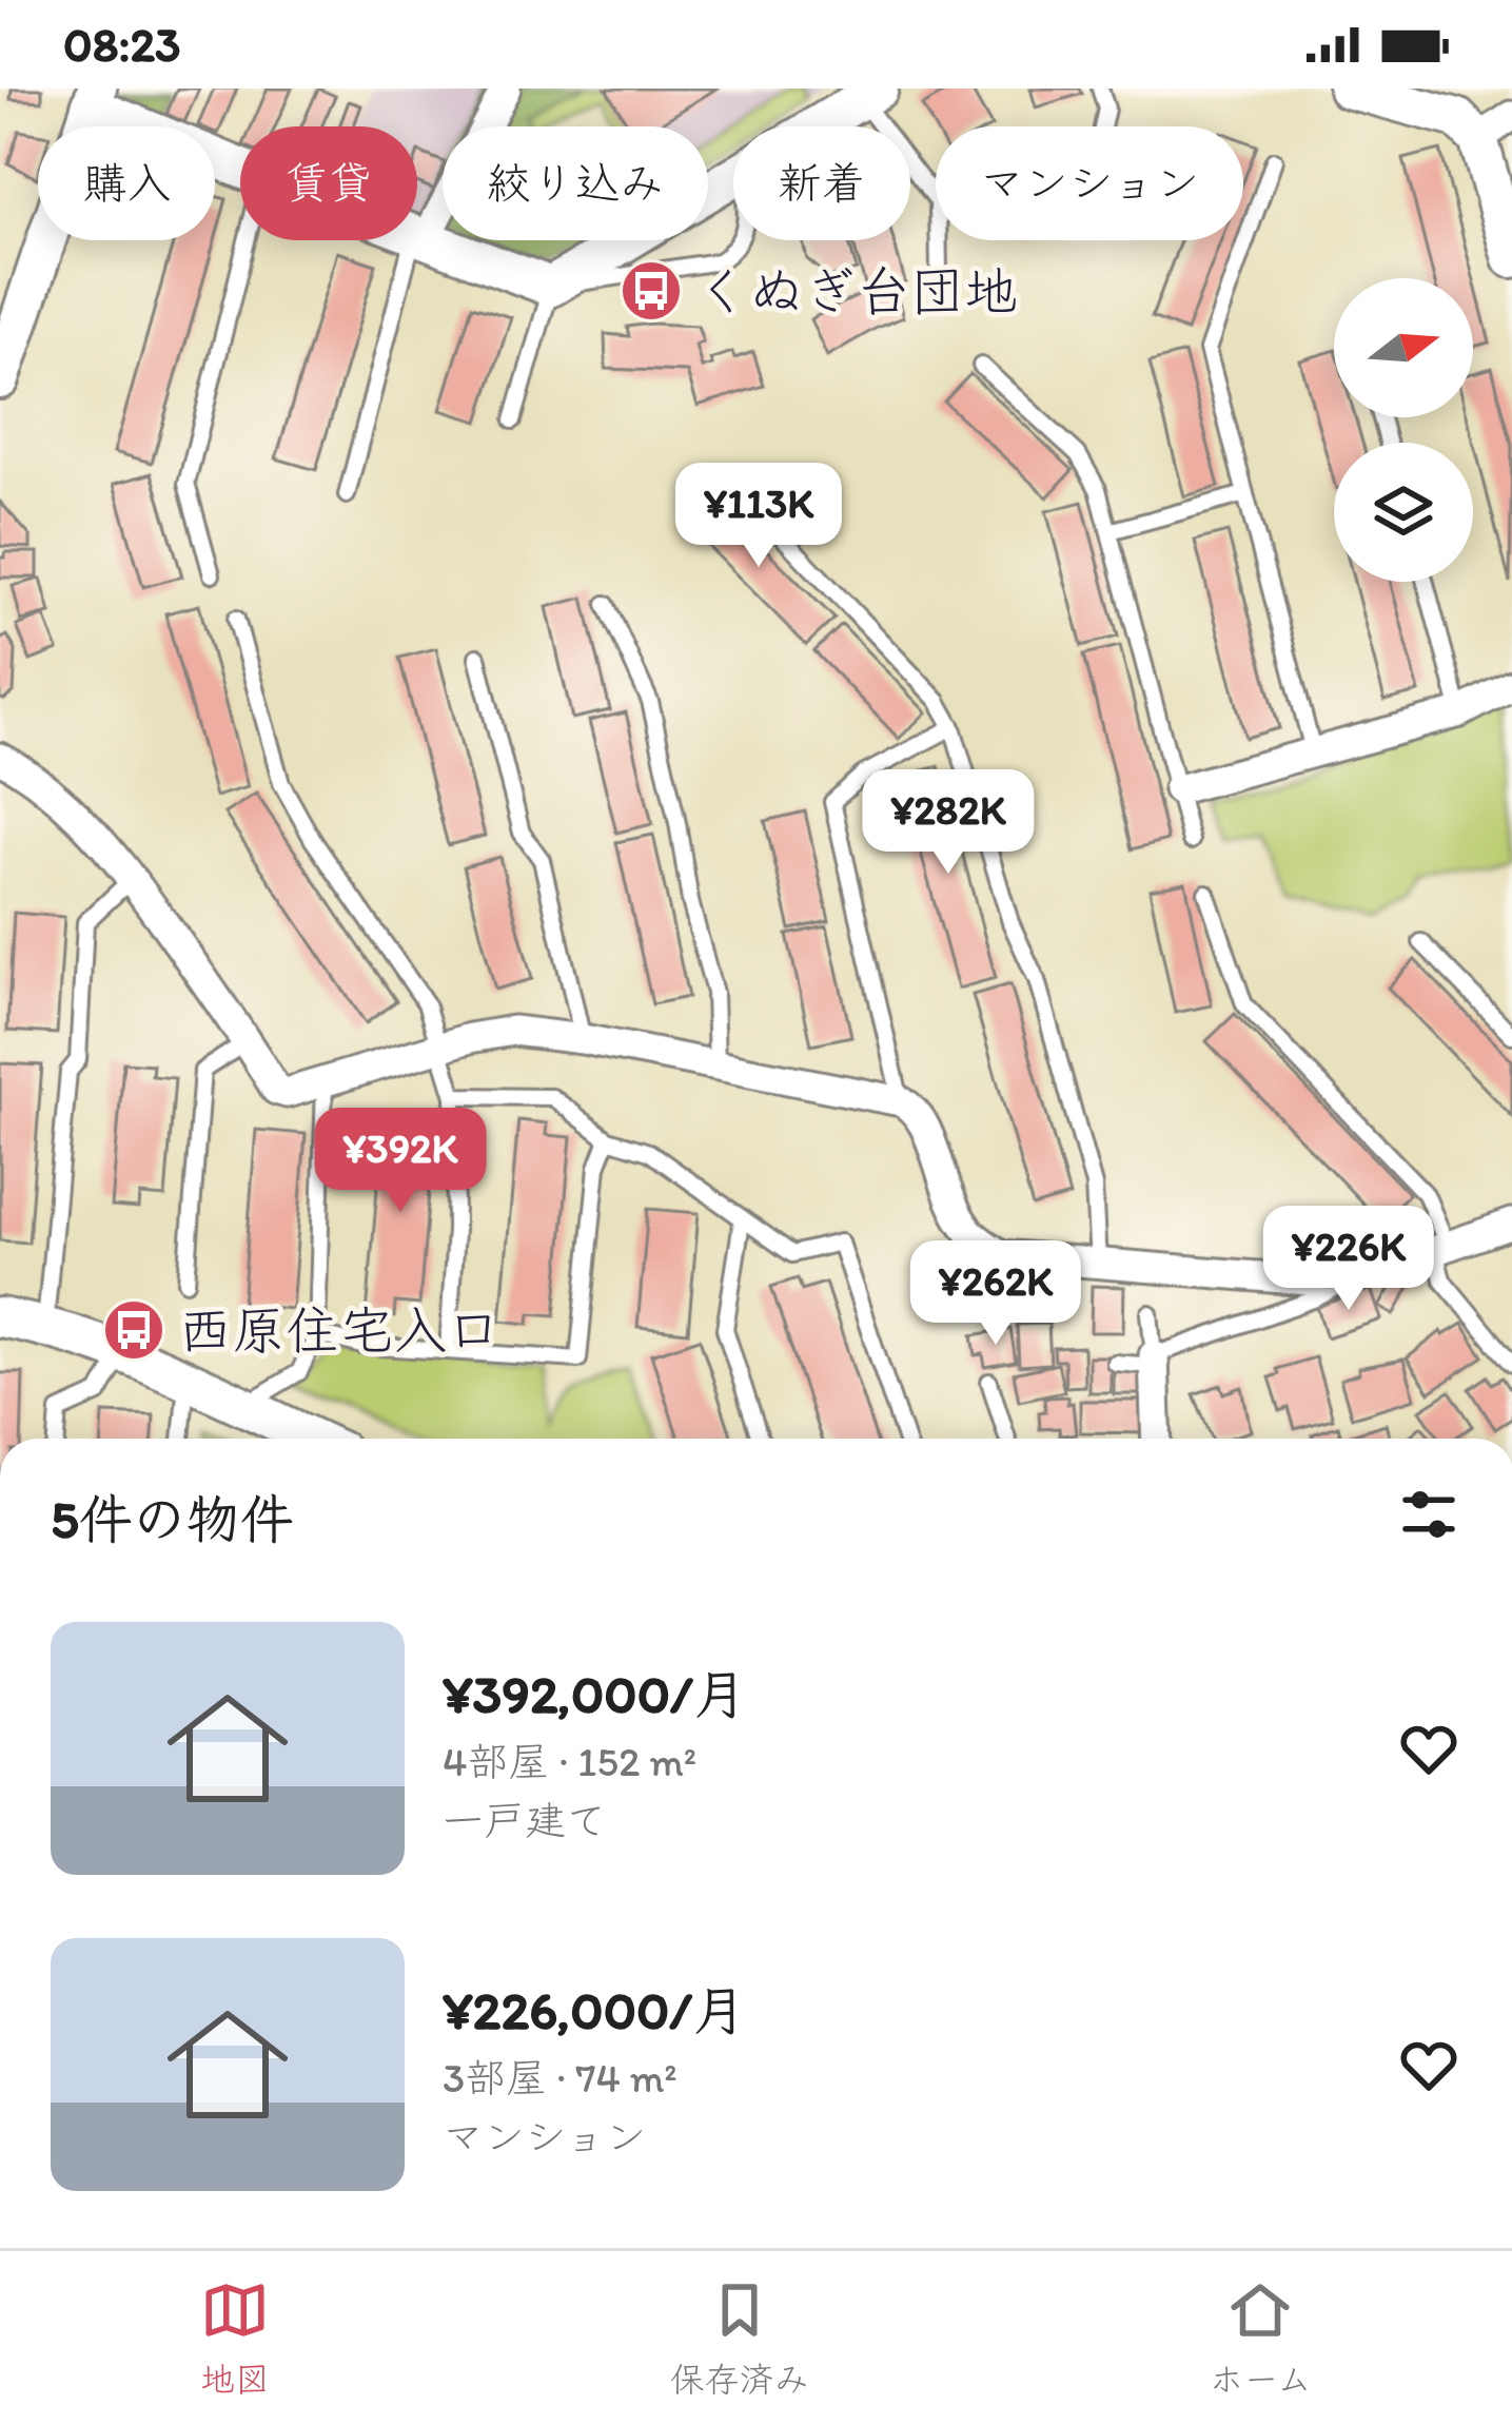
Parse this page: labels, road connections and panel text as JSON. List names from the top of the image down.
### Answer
{
  "places": {
    "bus stop": ["くぬぎ台団地", "西原住宅入口"]
  },
  "north": "right",
  "page": {
    "status": "08:23",
    "chip": [
      "購入",
      "賃貸",
      "絞り込み",
      "新着",
      "マンション"
    ],
    "price": [
      "¥113K",
      "¥282K",
      "¥392K",
      "¥226K",
      "¥262K"
    ],
    "heading": "5件の物件",
    "list": [
      {
        "name": "¥392,000/月",
        "note": "4部屋 · 152 m² · 一戸建て"
      },
      {
        "name": "¥226,000/月",
        "note": "3部屋 · 74 m² · マンション"
      }
    ],
    "tabs": ["地図", "保存済み", "ホーム"]
  }
}
